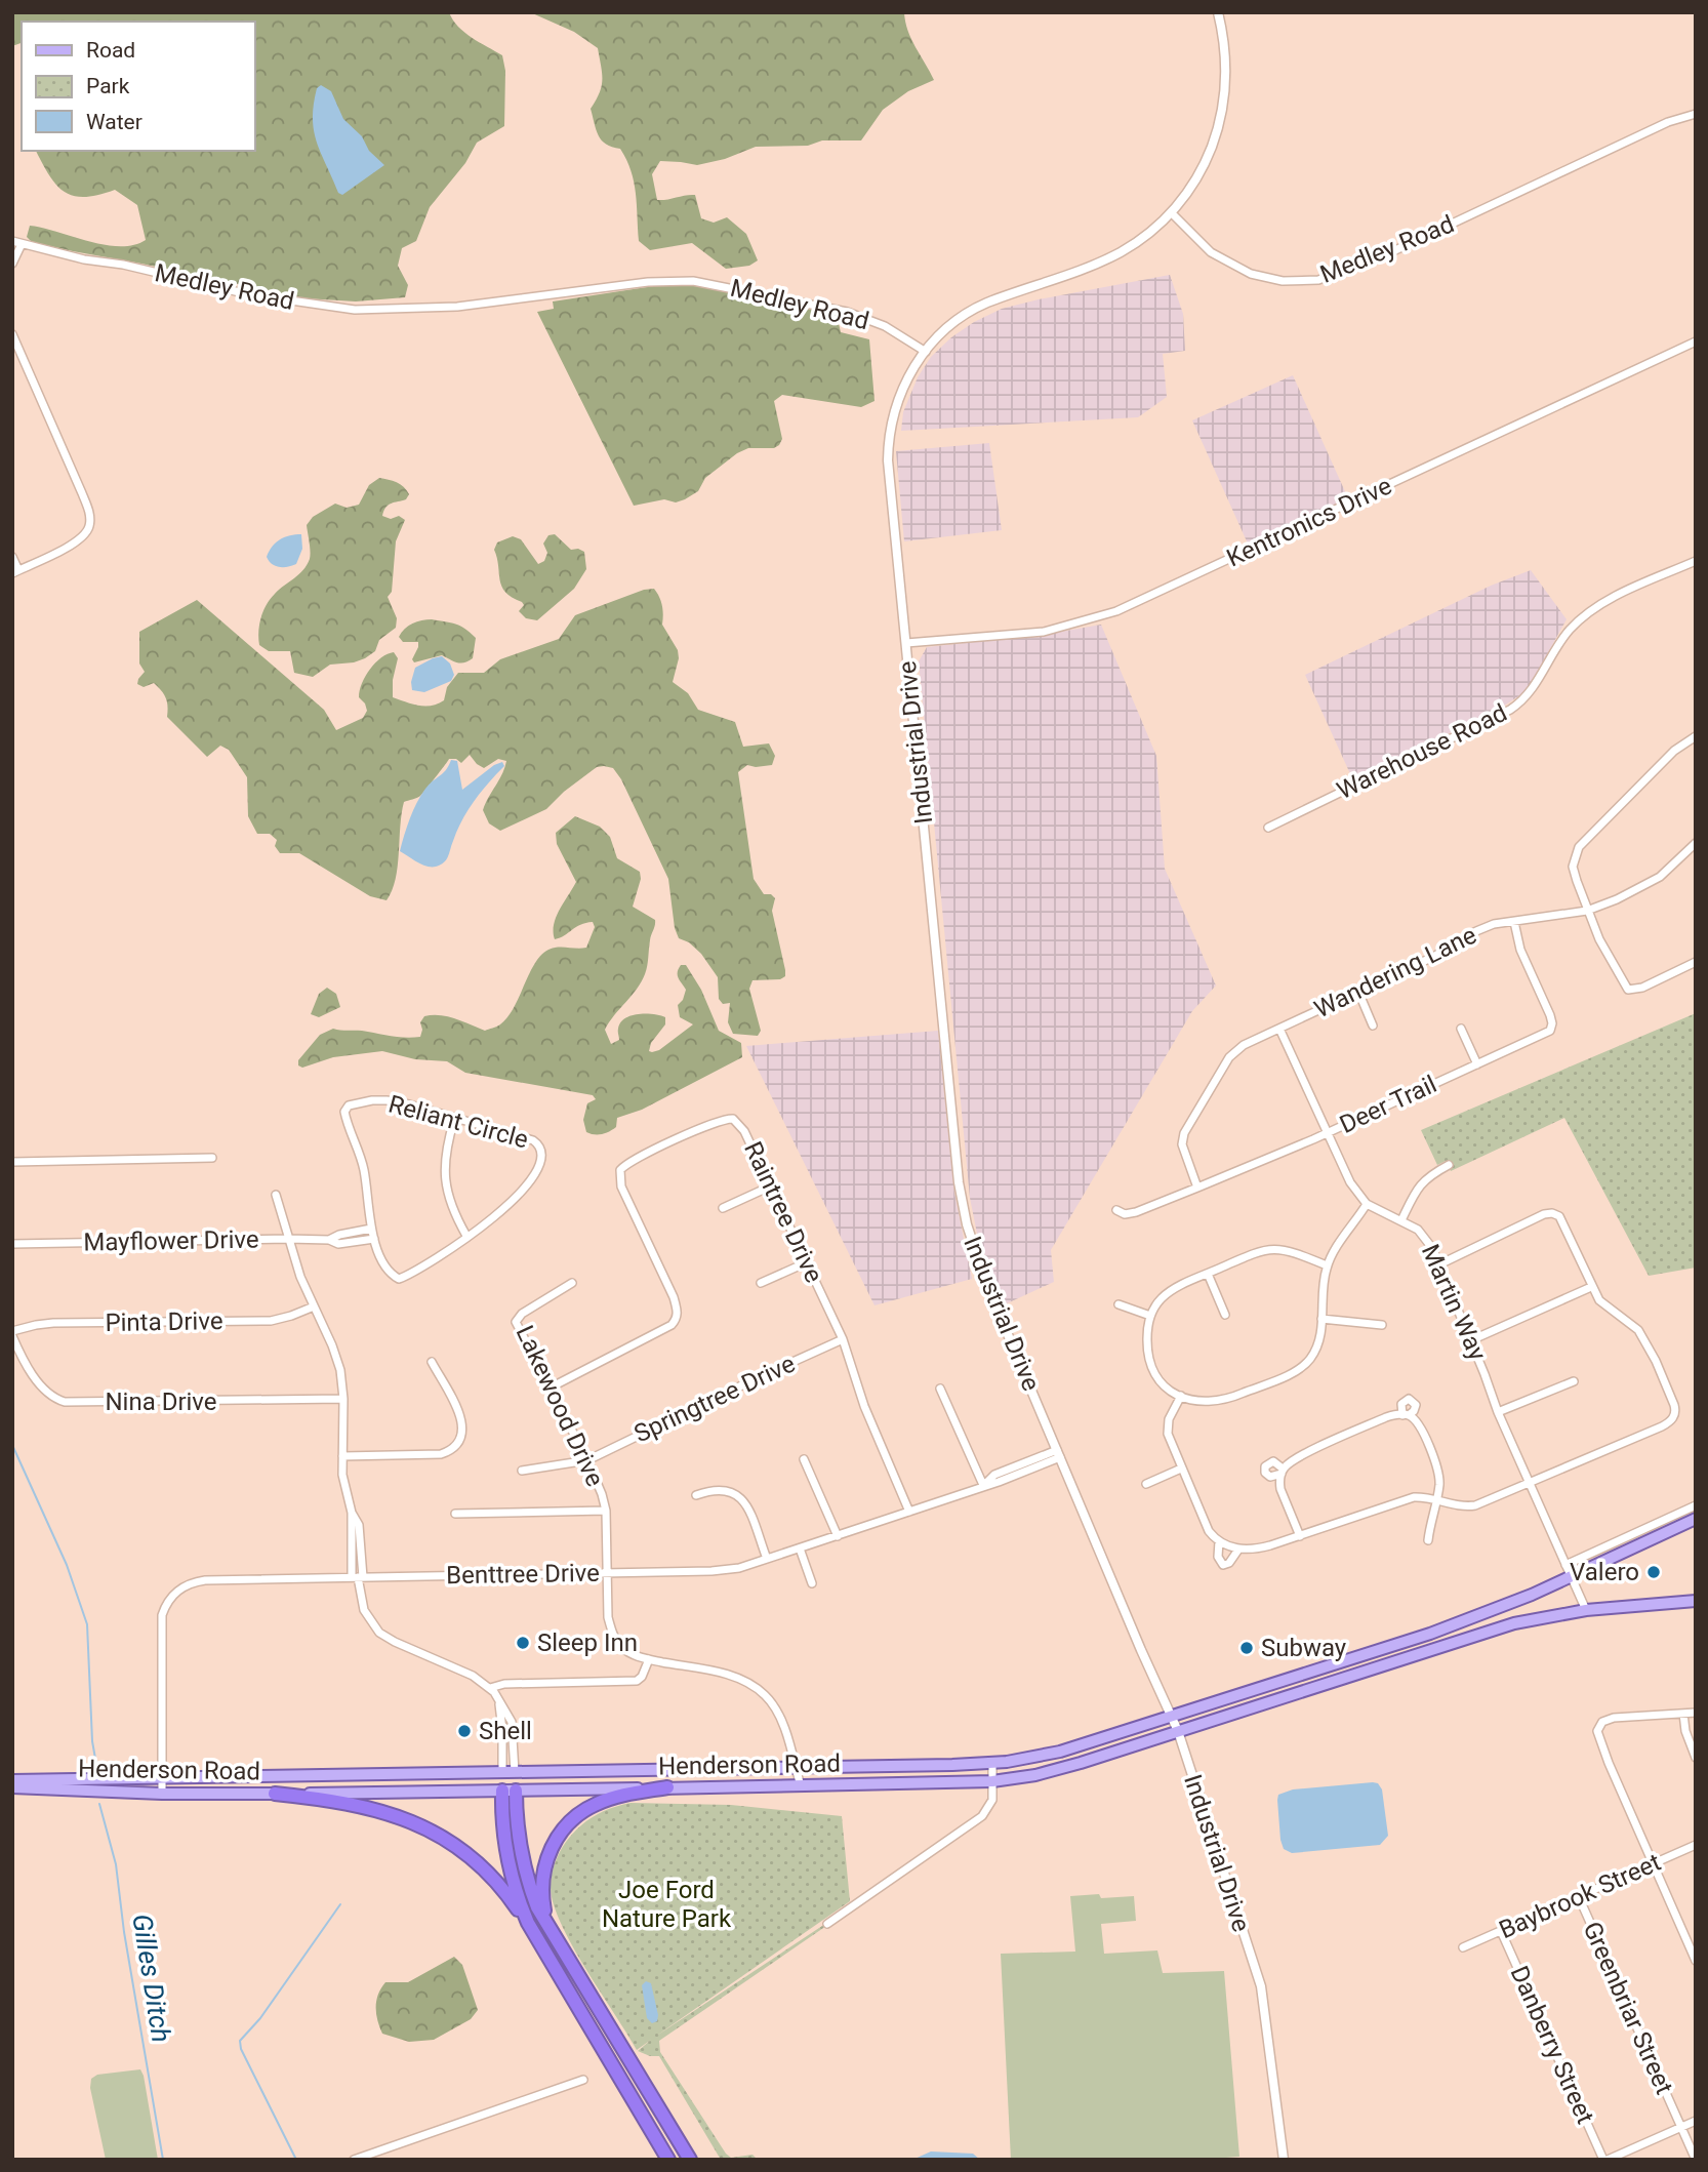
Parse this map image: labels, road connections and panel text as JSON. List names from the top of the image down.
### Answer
{
  "streets": {
    "main road": ["Henderson Road"],
    "street": [
      "Medley Road",
      "Kentronics Drive",
      "Industrial Drive",
      "Warehouse Road",
      "Wandering Lane",
      "Deer Trail",
      "Reliant Circle",
      "Raintree Drive",
      "Mayflower Drive",
      "Martin Way",
      "Pinta Drive",
      "Springtree Drive",
      "Nina Drive",
      "Lakewood Drive",
      "Benttree Drive",
      "Baybrook Street",
      "Greenbriar Street",
      "Danberry Street"
    ]
  },
  "crossings": [
    ["Medley Road", "Industrial Drive"],
    ["Kentronics Drive", "Industrial Drive"],
    ["Industrial Drive", "Benttree Drive"],
    ["Industrial Drive", "Henderson Road"],
    ["Wandering Lane", "Deer Trail"],
    ["Wandering Lane", "Martin Way"],
    ["Deer Trail", "Martin Way"],
    ["Reliant Circle", "Mayflower Drive"],
    ["Raintree Drive", "Springtree Drive"],
    ["Raintree Drive", "Lakewood Drive"],
    ["Raintree Drive", "Benttree Drive"],
    ["Martin Way", "Henderson Road"],
    ["Pinta Drive", "Nina Drive"],
    ["Springtree Drive", "Lakewood Drive"],
    ["Lakewood Drive", "Benttree Drive"],
    ["Lakewood Drive", "Henderson Road"],
    ["Benttree Drive", "Henderson Road"],
    ["Baybrook Street", "Greenbriar Street"],
    ["Baybrook Street", "Danberry Street"]
  ],
  "water": ["Gilles Ditch"],
  "parks": ["Joe Ford Nature Park"],
  "places": [
    "Valero",
    "Sleep Inn",
    "Subway",
    "Shell"
  ],
  "legend": ["Road", "Park", "Water"]
}
